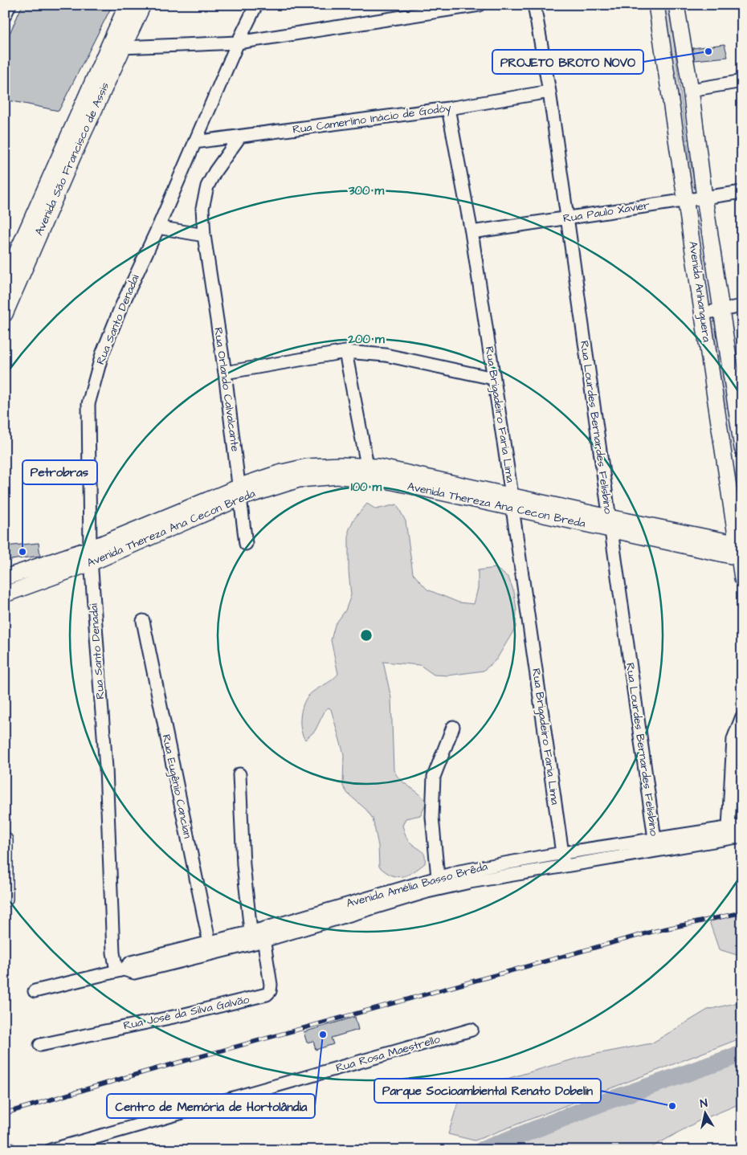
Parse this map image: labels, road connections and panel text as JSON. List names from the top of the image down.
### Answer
{
  "streets": {
    "main road": ["Avenida São Francisco de Assis", "Avenida Anhanguera", "Avenida Thereza Ana Cecon Breda"],
    "street": [
      "Rua Camerlino Inácio de Godóy",
      "Rua Paulo Xavier",
      "Rua Santo Denadai",
      "Rua Orlando Calvalcante",
      "Rua Brigadeiro Faria Lima",
      "Rua Lourdes Bernardes Felisbino",
      "Rua Eugênio Cancian",
      "Avenida Amélia Basso Brêda",
      "Rua José da Silva Galvão",
      "Rua Rosa Maestrello"
    ]
  },
  "crossings": [
    ["Rua Camerlino Inácio de Godóy", "Rua Santo Denadai"],
    ["Rua Camerlino Inácio de Godóy", "Rua Orlando Calvalcante"],
    ["Rua Camerlino Inácio de Godóy", "Rua Brigadeiro Faria Lima"],
    ["Rua Camerlino Inácio de Godóy", "Rua Lourdes Bernardes Felisbino"],
    ["Rua Paulo Xavier", "Avenida Anhanguera"],
    ["Rua Paulo Xavier", "Rua Brigadeiro Faria Lima"],
    ["Rua Paulo Xavier", "Rua Lourdes Bernardes Felisbino"],
    ["Avenida Anhanguera", "Avenida Thereza Ana Cecon Breda"],
    ["Rua Santo Denadai", "Avenida Thereza Ana Cecon Breda"],
    ["Rua Santo Denadai", "Avenida Amélia Basso Brêda"],
    ["Rua Orlando Calvalcante", "Avenida Thereza Ana Cecon Breda"],
    ["Rua Brigadeiro Faria Lima", "Avenida Thereza Ana Cecon Breda"],
    ["Rua Brigadeiro Faria Lima", "Avenida Amélia Basso Brêda"],
    ["Rua Lourdes Bernardes Felisbino", "Avenida Thereza Ana Cecon Breda"],
    ["Rua Lourdes Bernardes Felisbino", "Avenida Amélia Basso Brêda"],
    ["Rua Eugênio Cancian", "Avenida Amélia Basso Brêda"],
    ["Avenida Amélia Basso Brêda", "Rua José da Silva Galvão"]
  ],
  "places": [
    "PROJETO BROTO NOVO",
    "Petrobras",
    "Centro de Memória de Hortolândia",
    "Parque Socioambiental Renato Dobelin"
  ],
  "north": "top",
  "rings": ["300 m", "200 m", "100 m"]
}
